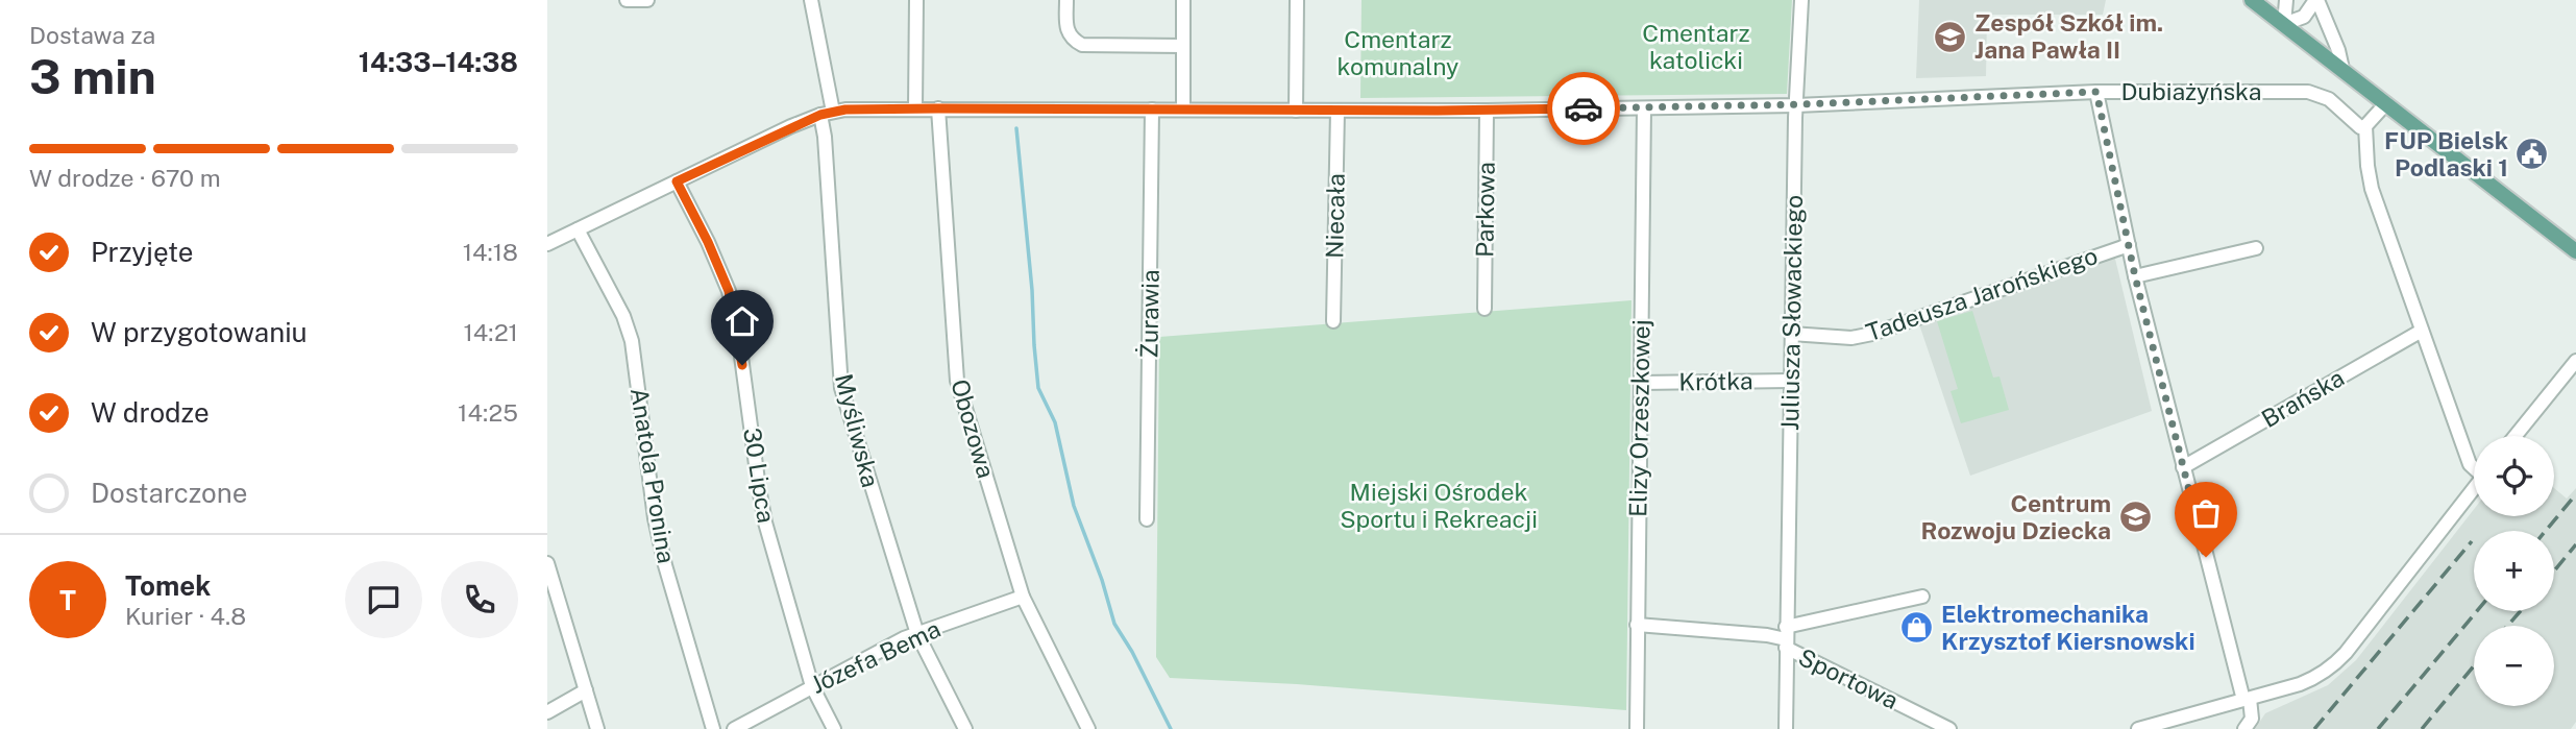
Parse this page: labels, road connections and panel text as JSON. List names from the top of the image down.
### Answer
{
  "streets": {
    "street": [
      "Dubiażyńska",
      "Parkowa",
      "Niecała",
      "Tadeusza Jarońskiego",
      "Juliusza Słowackiego",
      "Żurawia",
      "Krótka",
      "Brańska",
      "Elizy Orzeszkowej",
      "Obozowa",
      "Myśliwska",
      "Anatola Pronina",
      "30 Lipca",
      "Józefa Bema",
      "Sportowa"
    ]
  },
  "crossings": [
    ["Dubiażyńska", "Parkowa"],
    ["Dubiażyńska", "Niecała"],
    ["Dubiażyńska", "Juliusza Słowackiego"],
    ["Dubiażyńska", "Żurawia"],
    ["Dubiażyńska", "Elizy Orzeszkowej"],
    ["Dubiażyńska", "Obozowa"],
    ["Dubiażyńska", "Myśliwska"],
    ["Dubiażyńska", "Anatola Pronina"],
    ["Dubiażyńska", "30 Lipca"],
    ["Tadeusza Jarońskiego", "Juliusza Słowackiego"],
    ["Juliusza Słowackiego", "Krótka"],
    ["Juliusza Słowackiego", "Sportowa"],
    ["Krótka", "Elizy Orzeszkowej"],
    ["Elizy Orzeszkowej", "Sportowa"],
    ["Obozowa", "Józefa Bema"],
    ["Myśliwska", "Józefa Bema"],
    ["30 Lipca", "Józefa Bema"]
  ],
  "parks": ["Cmentarz katolicki", "Cmentarz komunalny", "Miejski Ośrodek Sportu i Rekreacji"],
  "places": {
    "school or university": ["Zespół Szkół im. Jana Pawła II", "Centrum Rozwoju Dziecka"],
    "public building": ["FUP Bielsk Podlaski 1"],
    "shop": ["Elektromechanika Krzysztof Kiersnowski"]
  },
  "page": {
    "heading": ["3 min", "Dostawa za", "14:33–14:38"],
    "panel": ["Tomek", "Kurier · 4.8"],
    "bar": "W drodze · 670 m",
    "list": [
      ["Przyjęte", "14:18"],
      ["W przygotowaniu", "14:21"],
      ["W drodze", "14:25"],
      "Dostarczone"
    ],
    "map_buttons": ["+", "−"],
    "round": "T"
  }
}
